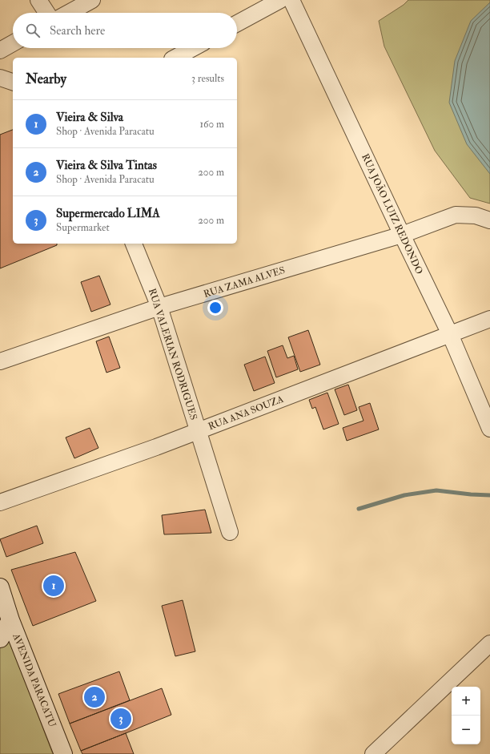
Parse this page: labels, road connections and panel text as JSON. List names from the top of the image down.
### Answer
{
  "streets": {
    "street": [
      "RUA JOÃO LUIZ REDONDO",
      "RUA ZAMA ALVES",
      "RUA VALERIAN RODRIGUES",
      "RUA ANA SOUZA",
      "AVENIDA PARACATU"
    ]
  },
  "crossings": [
    ["RUA JOÃO LUIZ REDONDO", "RUA ZAMA ALVES"],
    ["RUA JOÃO LUIZ REDONDO", "RUA ANA SOUZA"],
    ["RUA ZAMA ALVES", "RUA VALERIAN RODRIGUES"],
    ["RUA VALERIAN RODRIGUES", "RUA ANA SOUZA"]
  ],
  "page": {
    "search": "Search here",
    "heading": ["Nearby", "3 results"],
    "list": [
      {
        "mark": "1",
        "name": "Vieira & Silva",
        "note": "Shop · Avenida Paracatu",
        "value": "160 m"
      },
      {
        "mark": "2",
        "name": "Vieira & Silva Tintas",
        "note": "Shop · Avenida Paracatu",
        "value": "200 m"
      },
      {
        "mark": "3",
        "name": "Supermercado LIMA",
        "note": "Supermarket",
        "value": "200 m"
      }
    ],
    "pins": ["1", "2", "3"],
    "map_buttons": ["+", "−"]
  }
}
